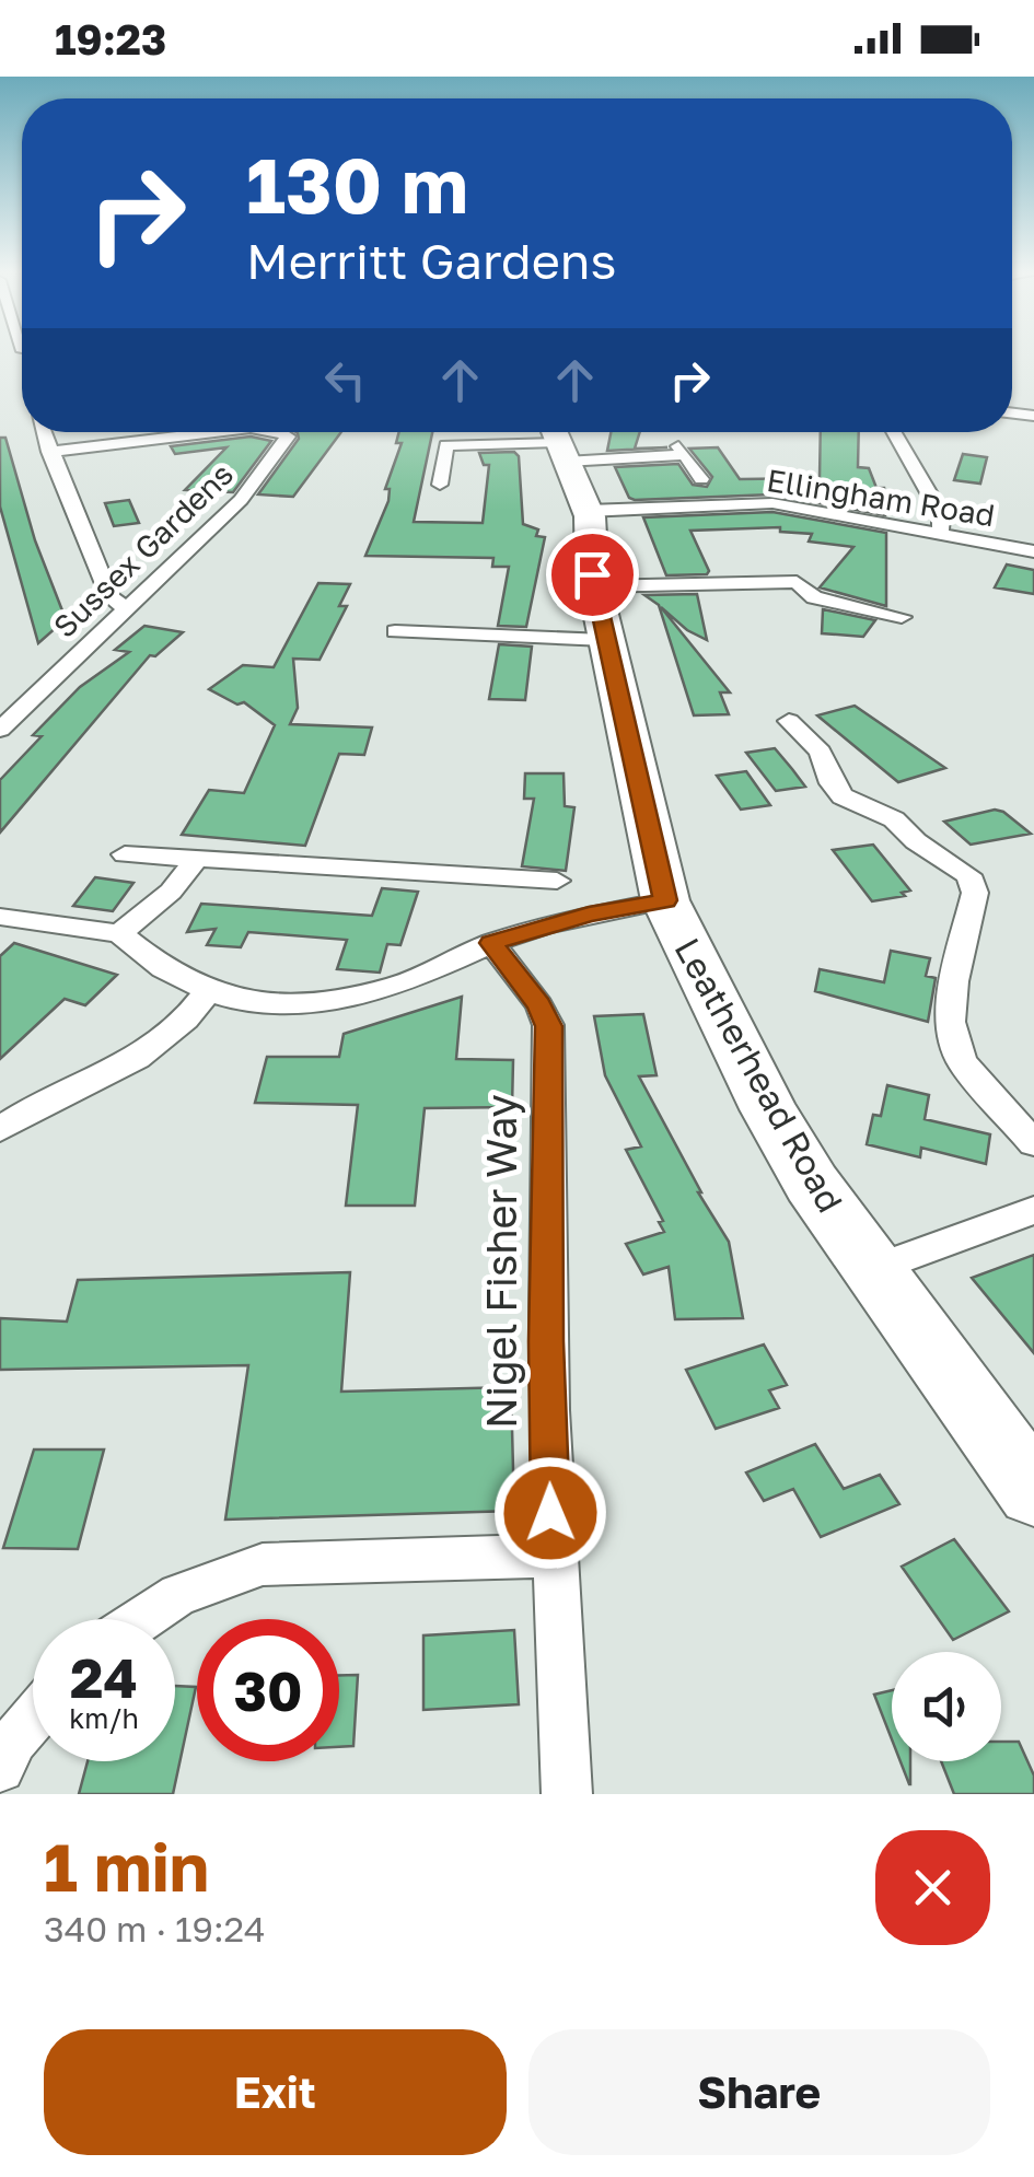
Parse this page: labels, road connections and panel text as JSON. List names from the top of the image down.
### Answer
{
  "streets": {
    "highway": ["Leatherhead Road"],
    "street": ["Ellingham Road", "Sussex Gardens", "Nigel Fisher Way"]
  },
  "crossings": [
    ["Ellingham Road", "Leatherhead Road"]
  ],
  "page": {
    "status": "19:23",
    "turn": ["130 m", "Merritt Gardens"],
    "speed": "24 km/h",
    "limit": "30",
    "heading": ["1 min", "340 m · 19:24"],
    "buttons": ["Exit", "Share"]
  }
}
